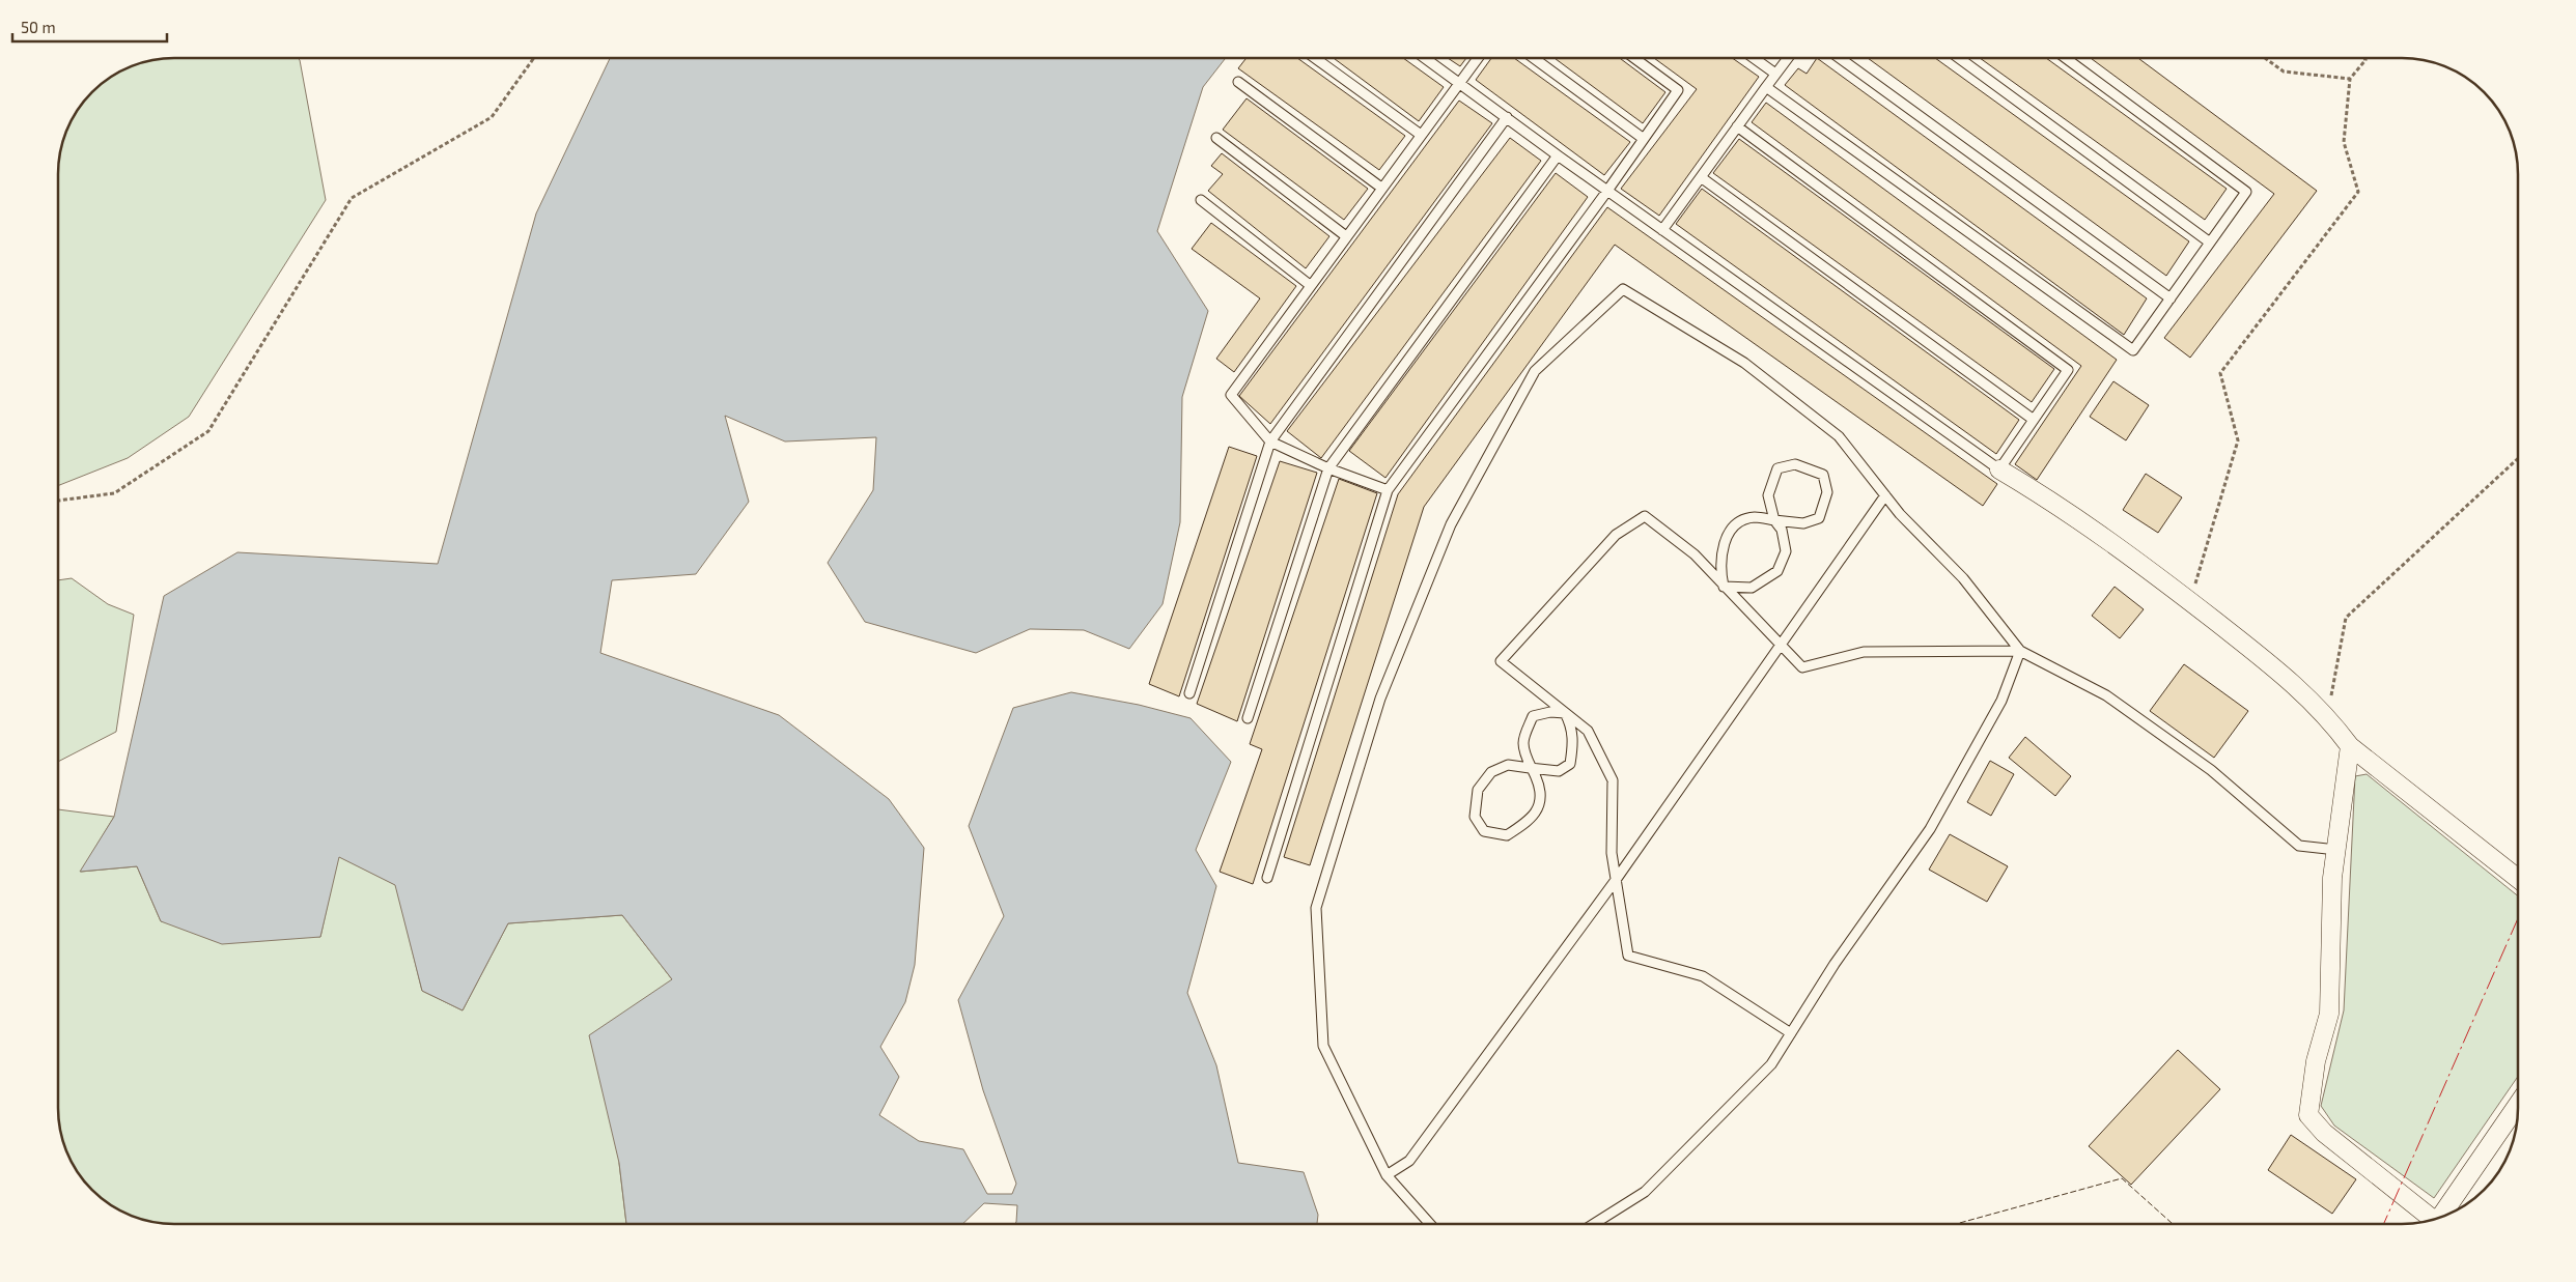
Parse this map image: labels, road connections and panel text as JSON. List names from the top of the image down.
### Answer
{
  "scale_bar": "50 m"
}
